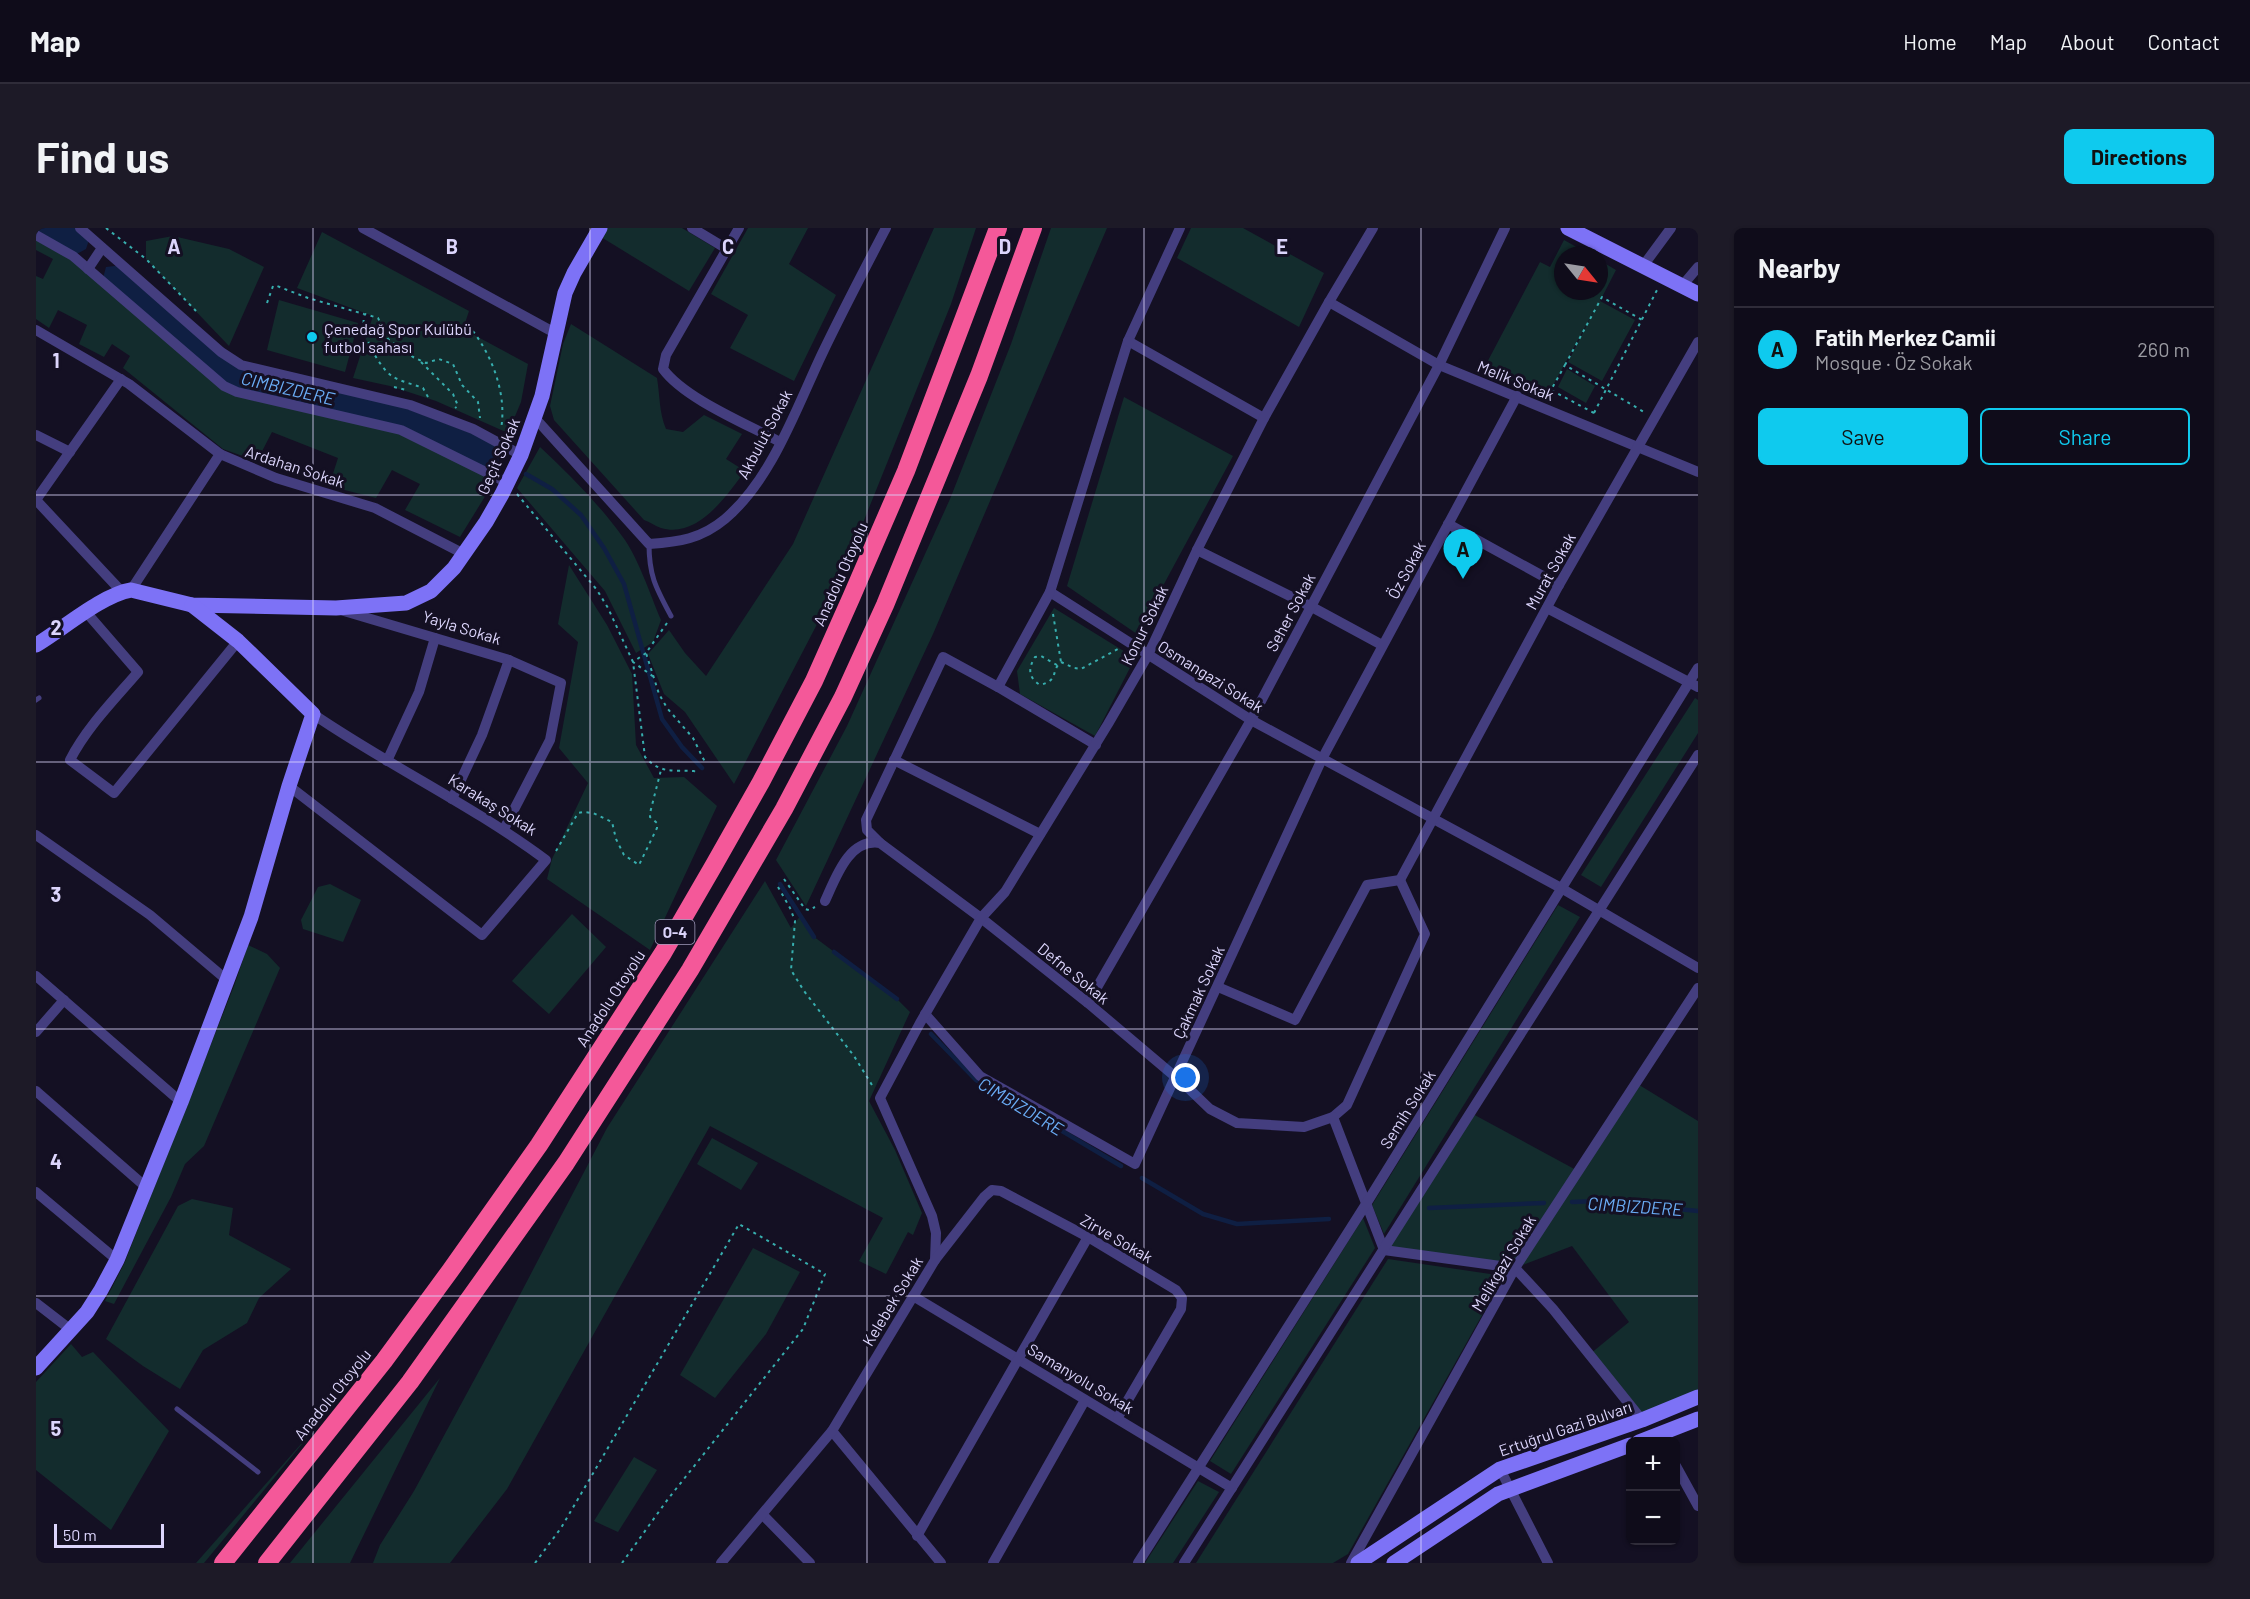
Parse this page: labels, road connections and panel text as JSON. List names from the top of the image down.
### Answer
{
  "streets": {
    "highway": ["Anadolu Otoyolu", "O-4"],
    "street": [
      "Melik Sokak",
      "Akbulut Sokak",
      "Geçit Sokak",
      "Ardahan Sokak",
      "Öz Sokak",
      "Murat Sokak",
      "Seher Sokak",
      "Konur Sokak",
      "Yayla Sokak",
      "Osmangazi Sokak",
      "Karakaş Sokak",
      "Defne Sokak",
      "Çakmak Sokak",
      "Semih Sokak",
      "Zirve Sokak",
      "Melikgazi Sokak",
      "Kelebek Sokak",
      "Samanyolu Sokak",
      "Ertuğrul Gazi Bulvarı"
    ]
  },
  "crossings": [
    ["Melik Sokak", "Öz Sokak"],
    ["Melik Sokak", "Murat Sokak"],
    ["Melik Sokak", "Seher Sokak"],
    ["Melik Sokak", "Konur Sokak"],
    ["Geçit Sokak", "Ardahan Sokak"],
    ["Geçit Sokak", "Yayla Sokak"],
    ["Öz Sokak", "Osmangazi Sokak"],
    ["Öz Sokak", "Çakmak Sokak"],
    ["Murat Sokak", "Osmangazi Sokak"],
    ["Seher Sokak", "Osmangazi Sokak"],
    ["Seher Sokak", "Defne Sokak"],
    ["Konur Sokak", "Osmangazi Sokak"],
    ["Konur Sokak", "Defne Sokak"],
    ["Konur Sokak", "Çakmak Sokak"],
    ["Yayla Sokak", "Karakaş Sokak"],
    ["Osmangazi Sokak", "Çakmak Sokak"],
    ["Osmangazi Sokak", "Semih Sokak"],
    ["Defne Sokak", "Çakmak Sokak"],
    ["Semih Sokak", "Samanyolu Sokak"],
    ["Zirve Sokak", "Kelebek Sokak"],
    ["Zirve Sokak", "Samanyolu Sokak"],
    ["Kelebek Sokak", "Samanyolu Sokak"]
  ],
  "water": ["CIMBIZDERE"],
  "places": ["Çenedağ Spor Kulübü futbol sahası"],
  "scale_bar": "50 m",
  "north": "bottom right",
  "page": {
    "header": "Map",
    "nav": [
      "Home",
      "Map",
      "About",
      "Contact"
    ],
    "buttons": [
      "Directions",
      ["Save", "Share"]
    ],
    "title": "Find us",
    "heading": "Nearby",
    "list": [
      {
        "mark": "A",
        "name": "Fatih Merkez Camii",
        "note": "Mosque · Öz Sokak",
        "value": "260 m"
      }
    ],
    "pins": "A",
    "map_buttons": ["+", "−"],
    "scale": "50 m"
  },
  "grid": {
    "columns": [
      "A",
      "B",
      "C",
      "D",
      "E"
    ],
    "rows": [
      "1",
      "2",
      "3",
      "4",
      "5"
    ]
  }
}
